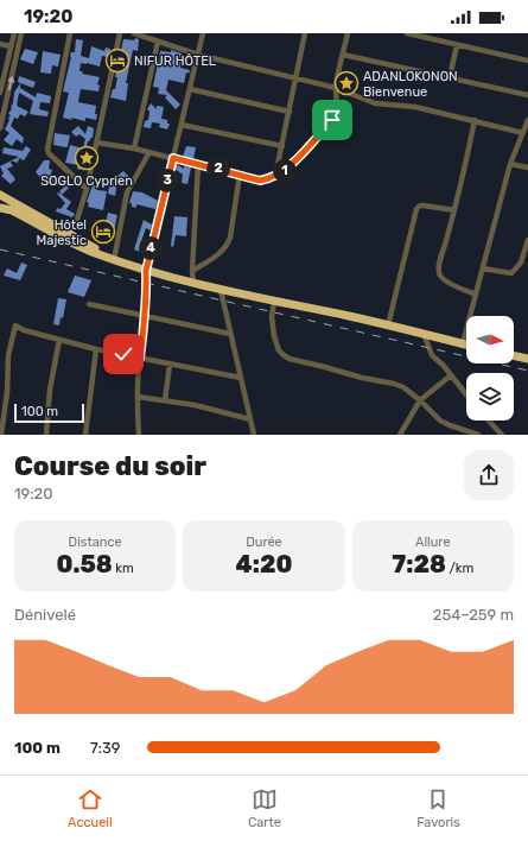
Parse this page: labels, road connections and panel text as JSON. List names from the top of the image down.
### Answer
{
  "places": {
    "hotel": ["NIFUR HÔTEL", "Hôtel Majestic"],
    "place": ["ADANLOKONON Bienvenue", "SOGLO Cyprien"]
  },
  "scale_bar": "100 m",
  "north": "right",
  "page": {
    "status": "19:20",
    "pins": [
      "2",
      "1",
      "3",
      "4"
    ],
    "scale": "100 m",
    "heading": ["Course du soir", "19:20"],
    "stats": [
      ["Distance", "0.58 km"],
      ["Durée", "4:20"],
      ["Allure", "7:28 /km"]
    ],
    "chart": ["Dénivelé", "254–259 m"],
    "list": [
      {
        "name": "100 m",
        "note": "7:39"
      }
    ],
    "tabs": ["Accueil", "Carte", "Favoris"]
  }
}
